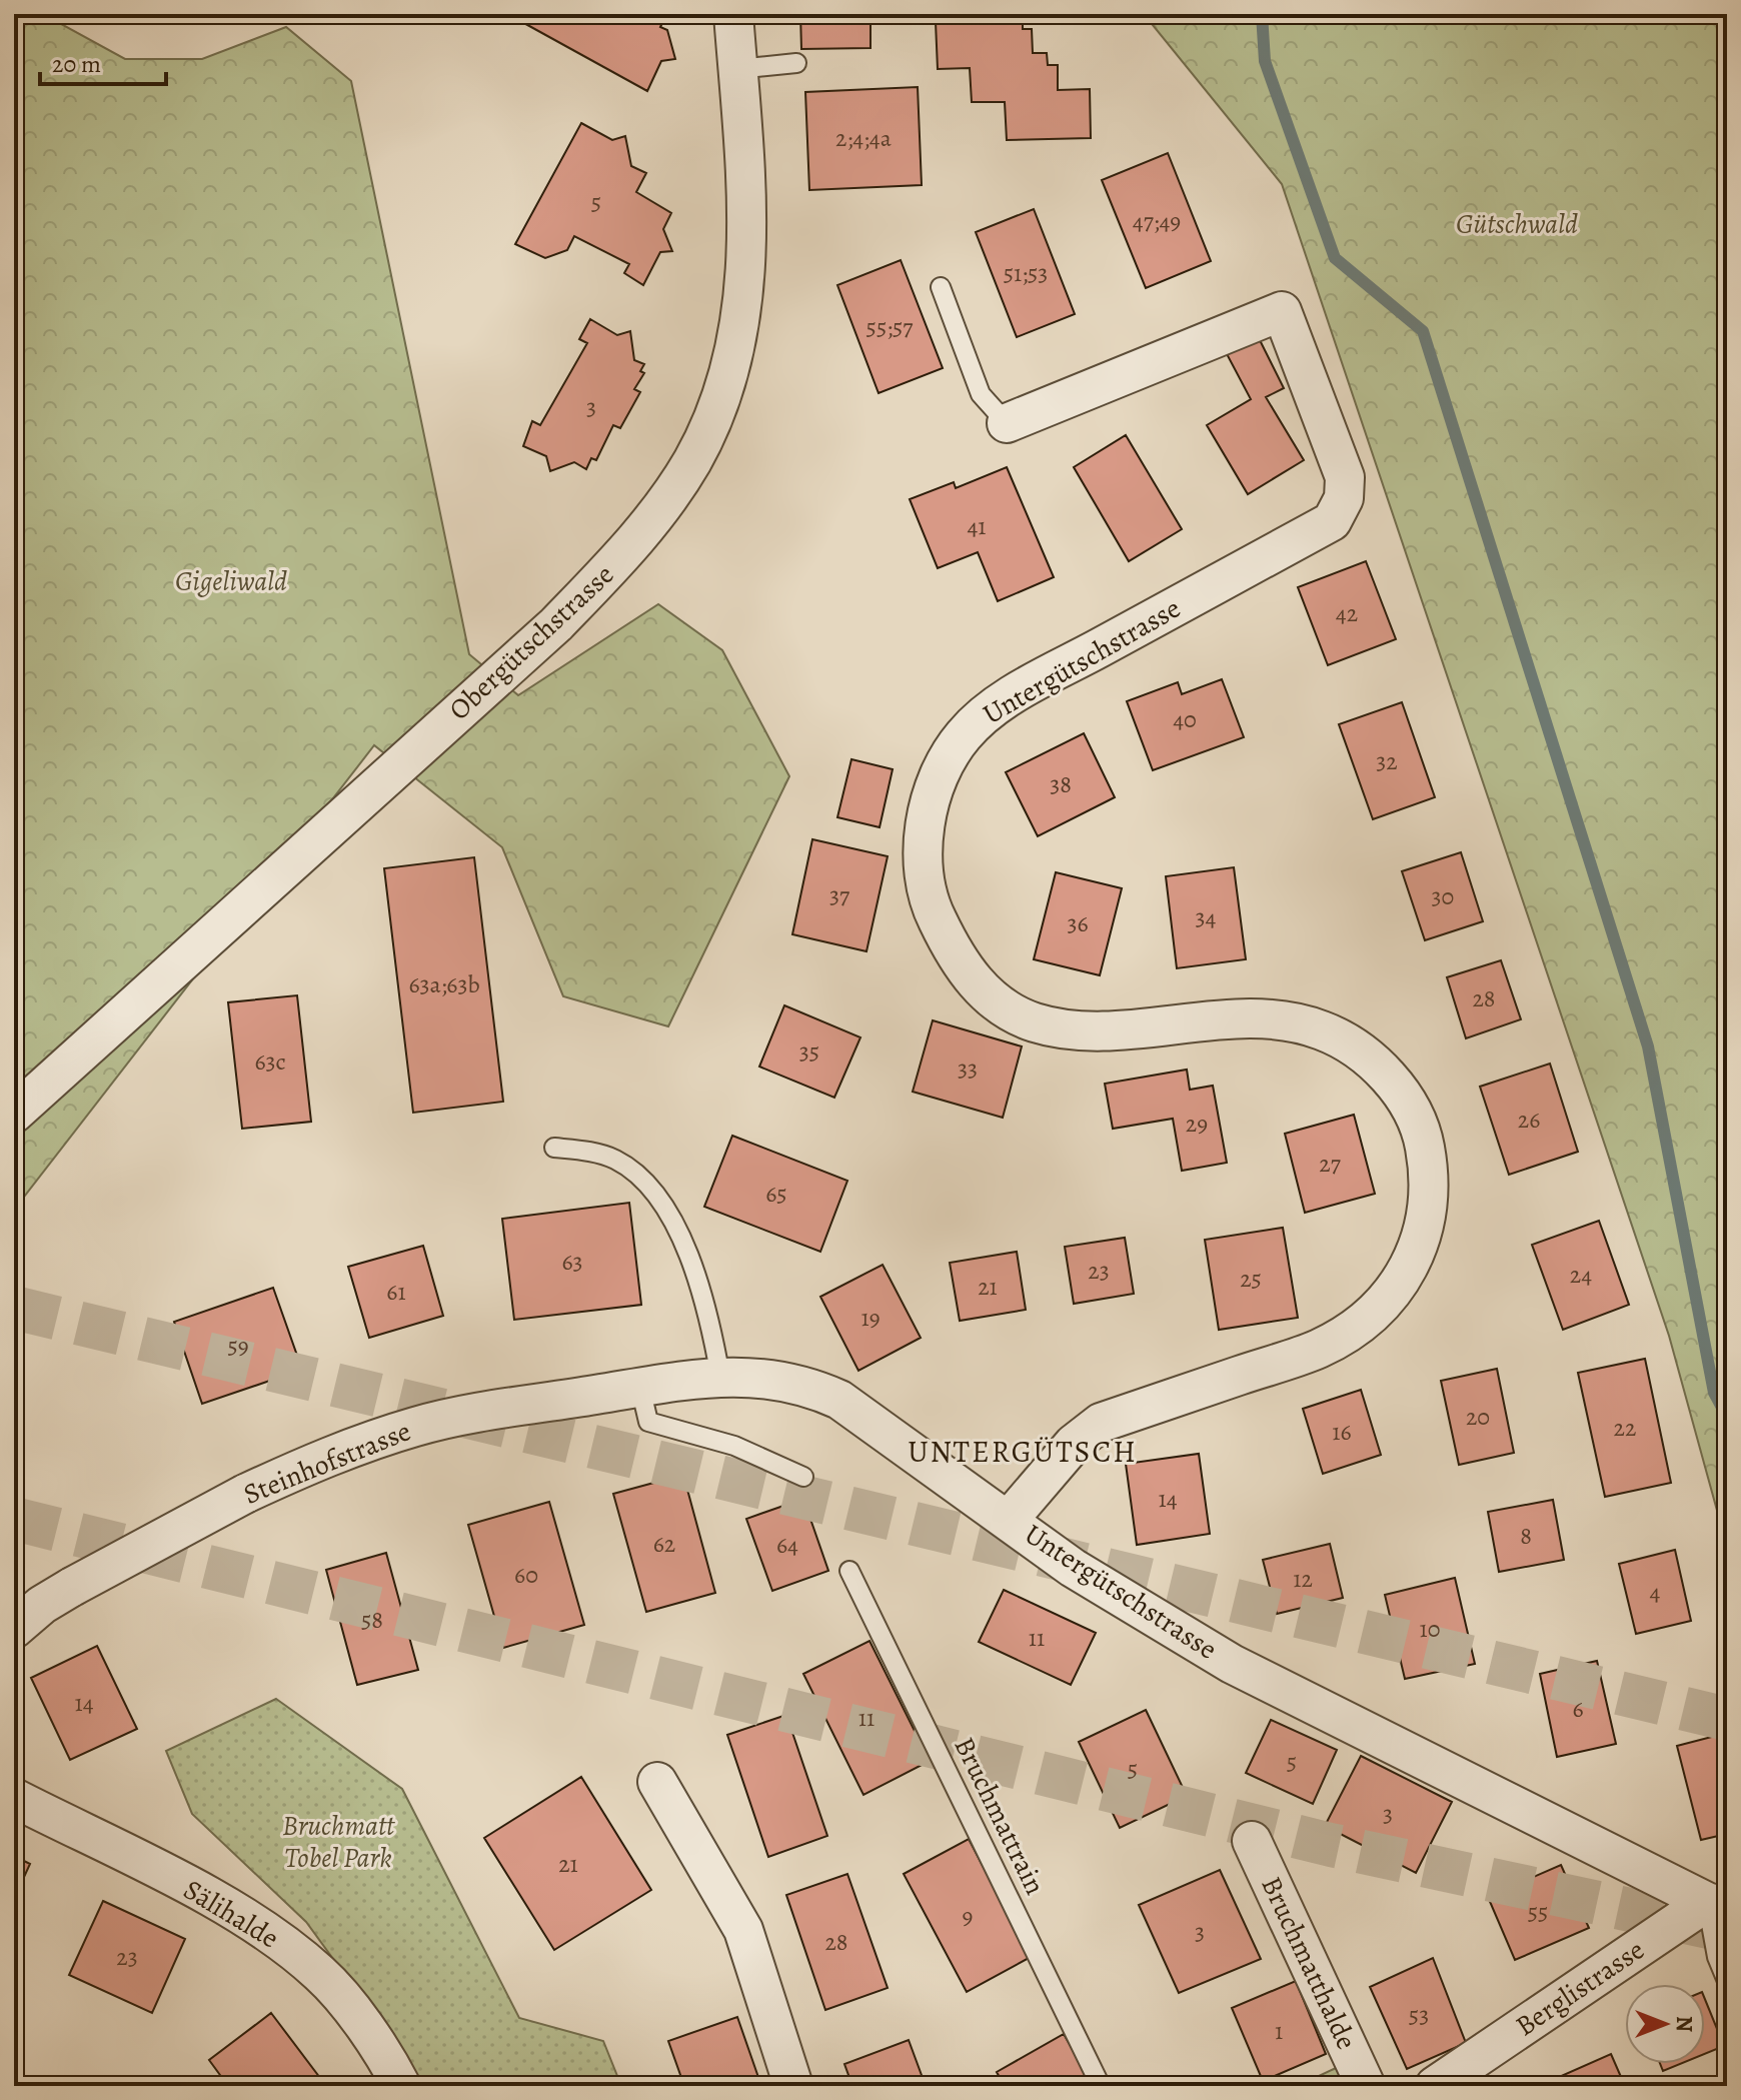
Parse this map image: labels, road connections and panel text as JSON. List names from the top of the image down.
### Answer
{
  "streets": {
    "street": [
      "Obergütschstrasse",
      "Untergütschstrasse",
      "Steinhofstrasse",
      "Sälihalde",
      "Bruchmatthalde",
      "Berglistrasse"
    ],
    "lane": ["Bruchmattrain"]
  },
  "crossings": [
    ["Untergütschstrasse", "Steinhofstrasse"],
    ["Untergütschstrasse", "Berglistrasse"]
  ],
  "districts": ["UNTERGÜTSCH"],
  "parks": ["Gütschwald", "Gigeliwald", "Bruchmatt Tobel Park"],
  "house_numbers": [
    "2;4;4a",
    "5",
    "47;49",
    "51;53",
    "55;57",
    "3",
    "41",
    "42",
    "40",
    "32",
    "38",
    "37",
    "30",
    "34",
    "36",
    "63a;63b",
    "28",
    "35",
    "63c",
    "33",
    "26",
    "29",
    "27",
    "65",
    "63",
    "23",
    "24",
    "25",
    "21",
    "61",
    "19",
    "59",
    "20",
    "22",
    "16",
    "14",
    "8",
    "62",
    "64",
    "60",
    "12",
    "4",
    "58",
    "10",
    "11",
    "14",
    "6",
    "11",
    "5",
    "5",
    "3",
    "21",
    "55",
    "9",
    "3",
    "28",
    "23",
    "53",
    "1"
  ],
  "scale_bar": "20 m",
  "north": "right"
}
